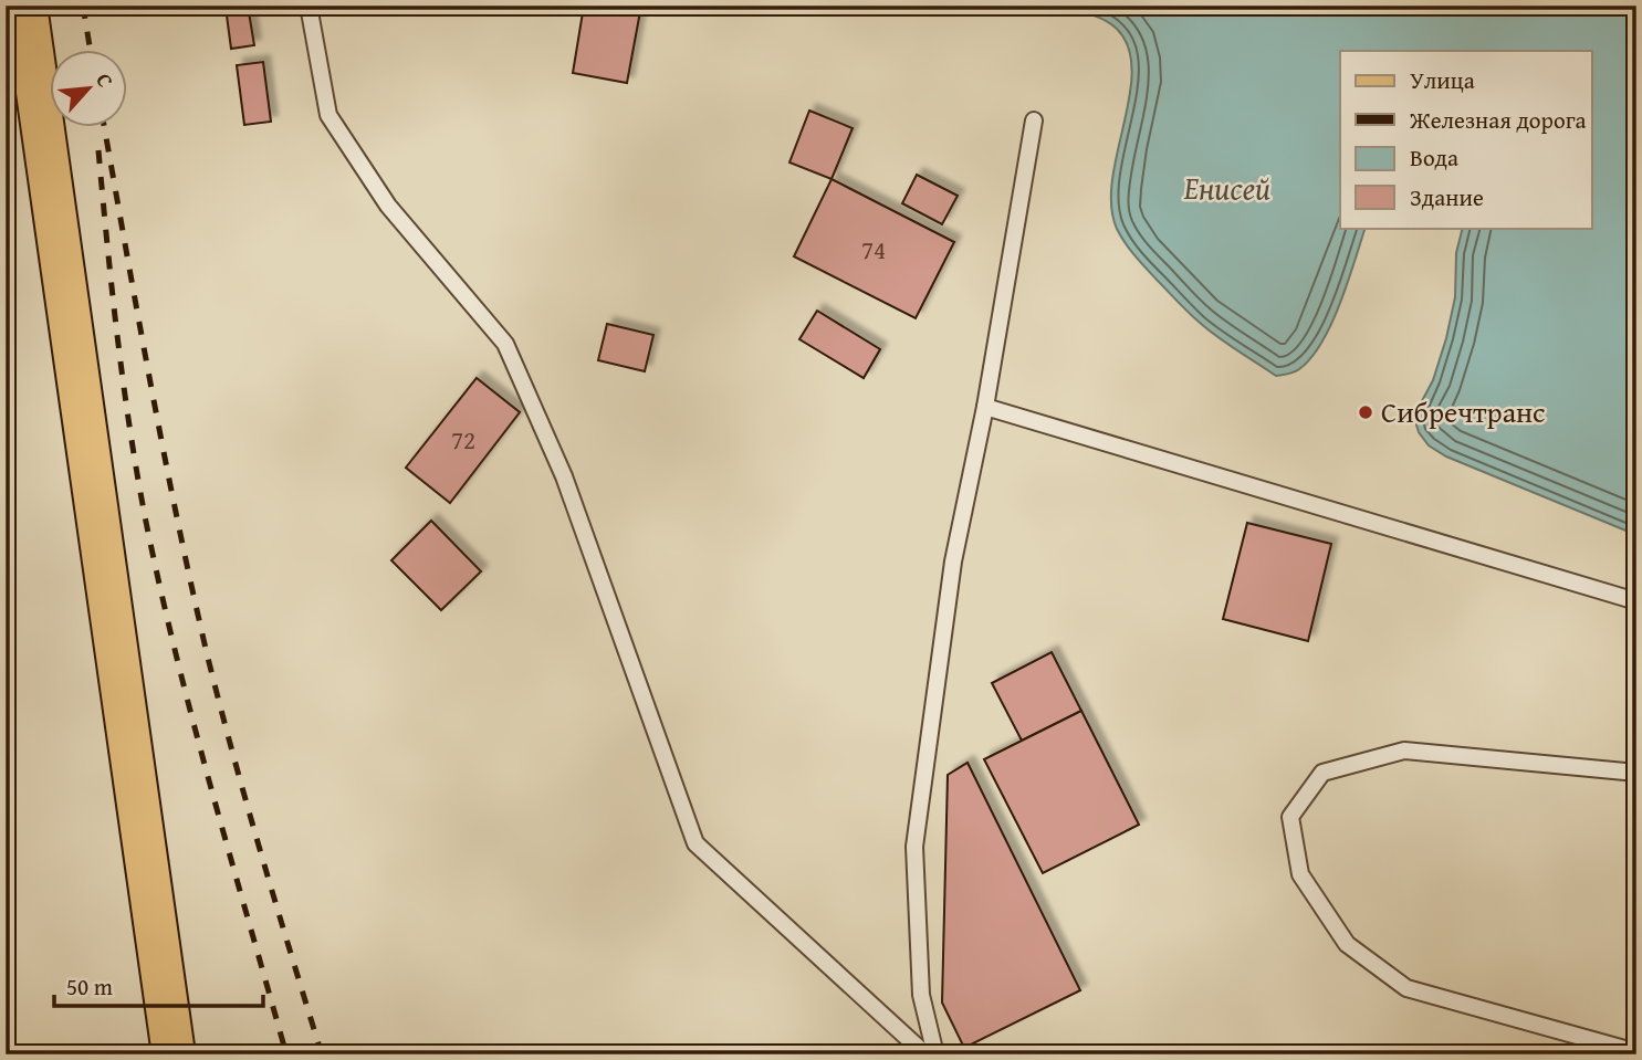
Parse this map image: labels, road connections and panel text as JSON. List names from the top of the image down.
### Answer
{
  "water": ["Енисей"],
  "places": ["Сибречтранс"],
  "house_numbers": ["74", "72"],
  "legend": [
    "Улица",
    "Железная дорога",
    "Вода",
    "Здание"
  ],
  "scale_bar": "50 m",
  "north": "top right"
}
